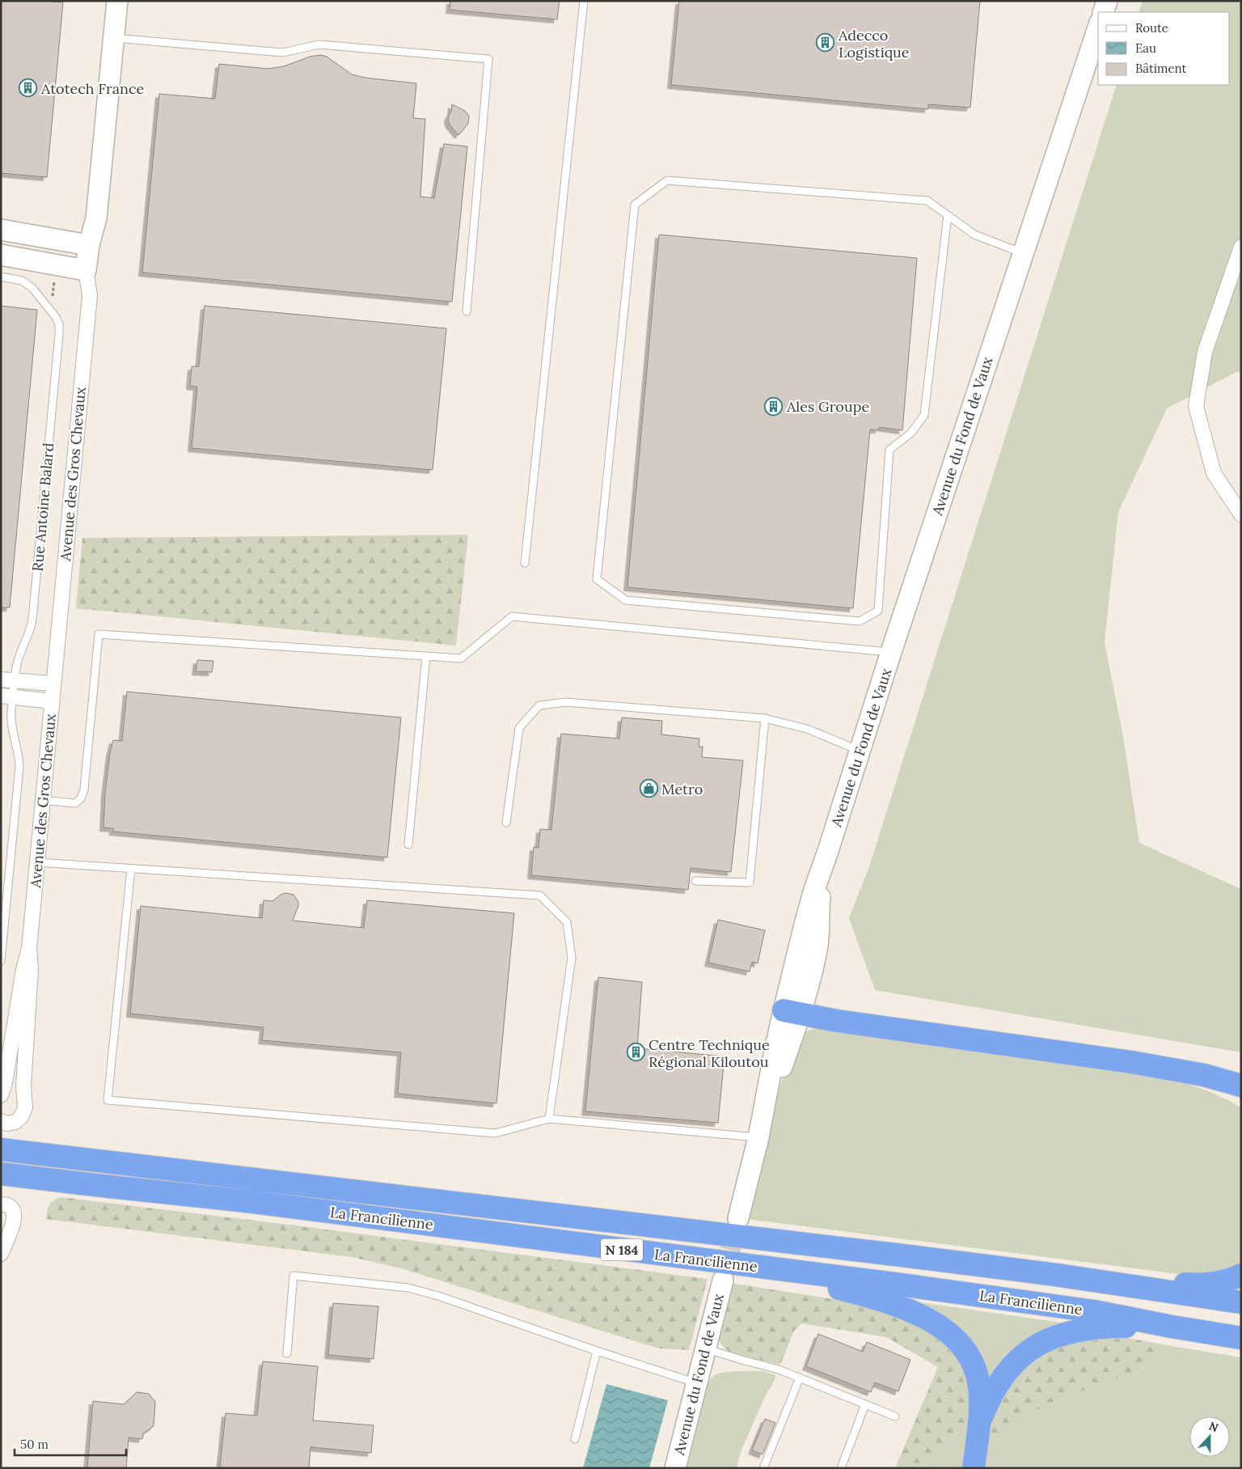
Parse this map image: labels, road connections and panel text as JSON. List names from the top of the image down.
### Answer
{
  "streets": {
    "highway": ["La Francilienne", "N 184"],
    "street": ["Avenue du Fond de Vaux", "Avenue des Gros Chevaux"],
    "lane": ["Rue Antoine Balard"]
  },
  "places": {
    "building": [
      "Adecco Logistique",
      "Atotech France",
      "Ales Groupe",
      "Centre Technique Régional Kiloutou"
    ],
    "shop": ["Metro"]
  },
  "legend": ["Route", "Eau", "Bâtiment"],
  "scale_bar": "50 m",
  "north": "top"
}
